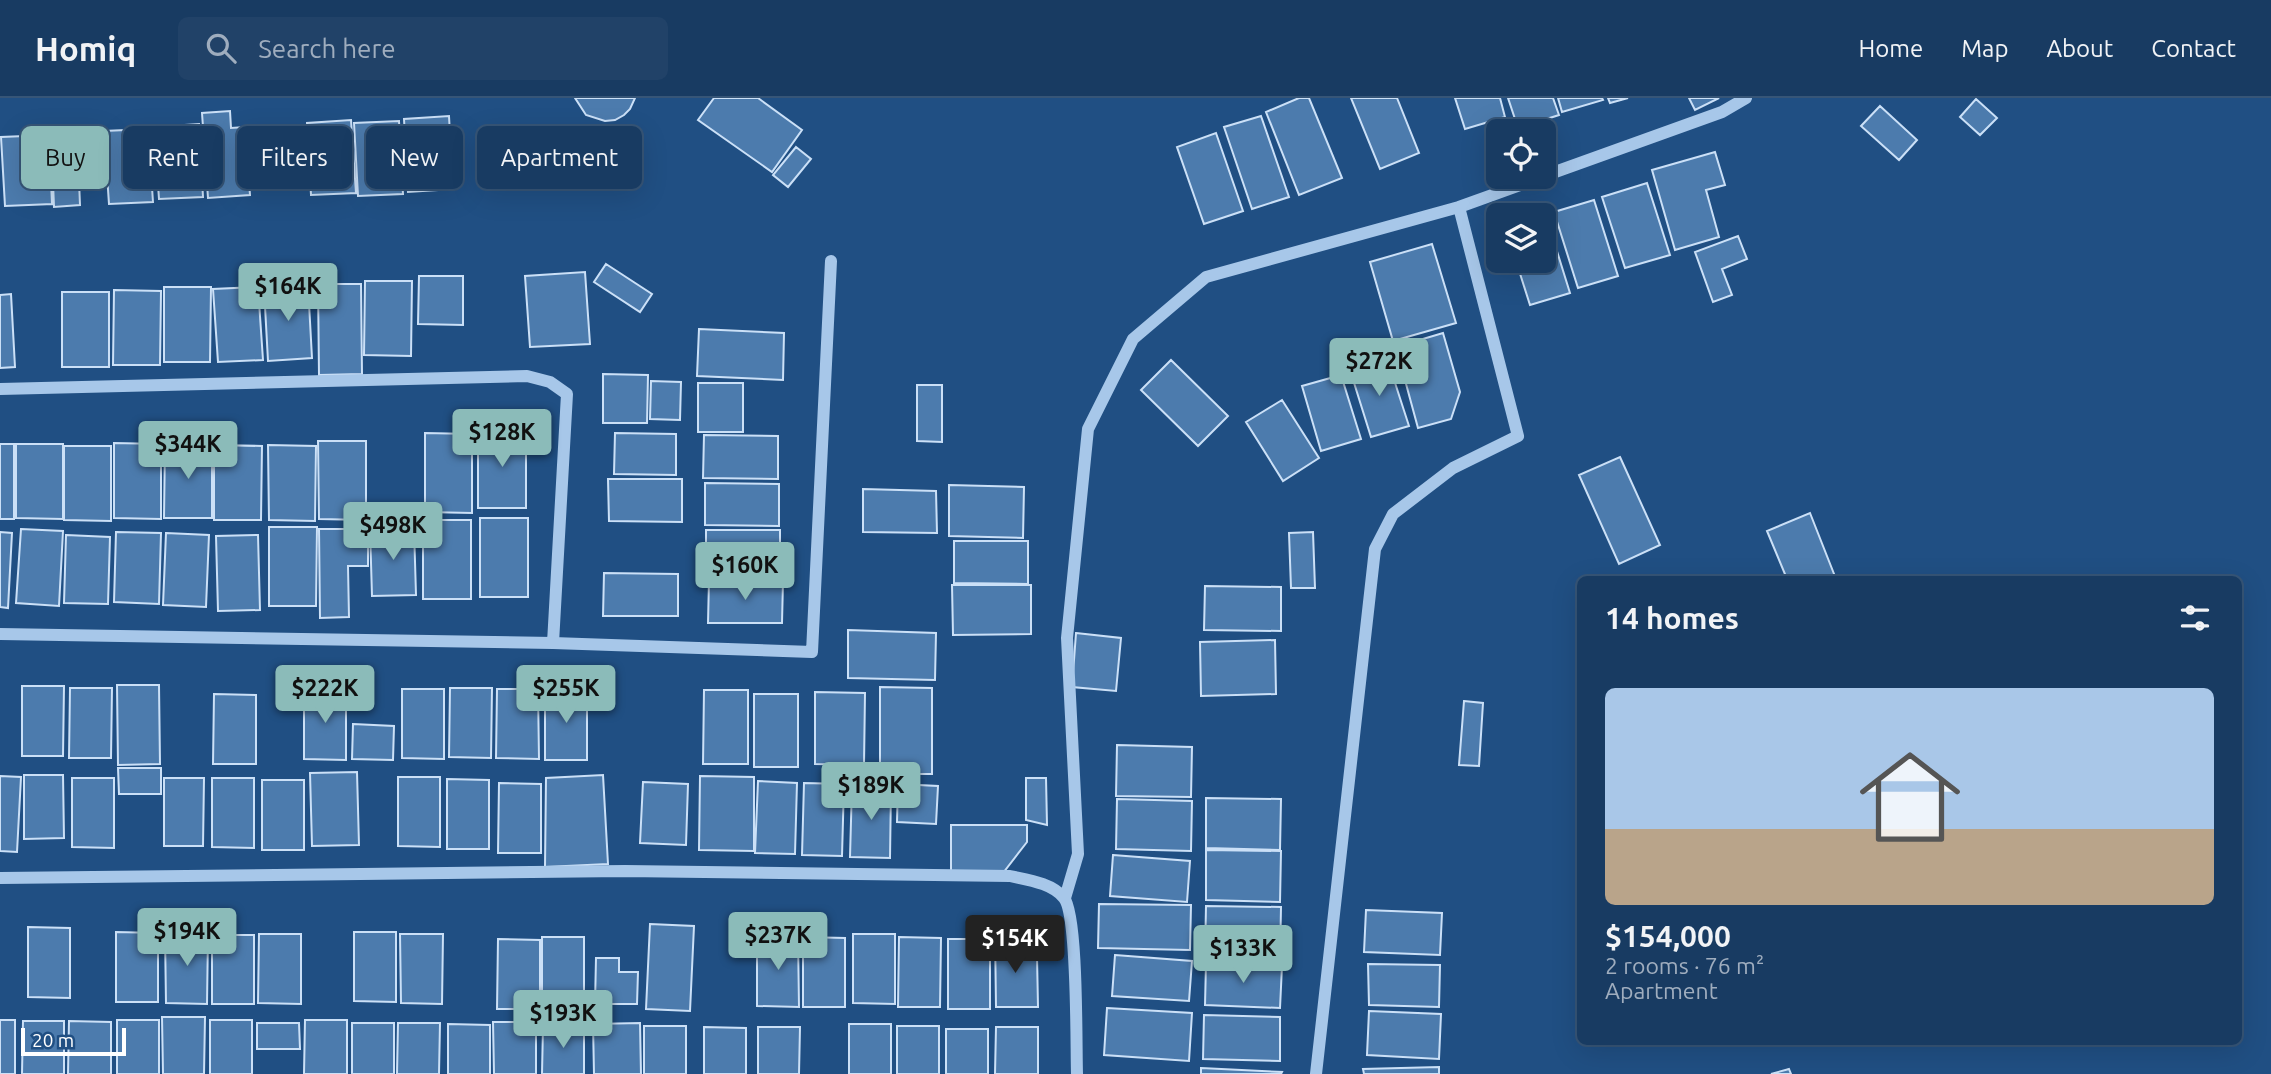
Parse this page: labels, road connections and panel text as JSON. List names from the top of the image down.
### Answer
{
  "scale_bar": "20 m",
  "page": {
    "header": "Homiq",
    "search": "Search here",
    "nav": [
      "Home",
      "Map",
      "About",
      "Contact"
    ],
    "chip": [
      "Buy",
      "Rent",
      "Filters",
      "New",
      "Apartment"
    ],
    "price": [
      "$164K",
      "$272K",
      "$128K",
      "$344K",
      "$498K",
      "$160K",
      "$222K",
      "$255K",
      "$189K",
      "$194K",
      "$237K",
      "$154K",
      "$133K",
      "$193K"
    ],
    "heading": "14 homes",
    "list": [
      {
        "name": "$154,000",
        "note": "2 rooms · 76 m² · Apartment"
      }
    ],
    "scale": "20 m"
  }
}
